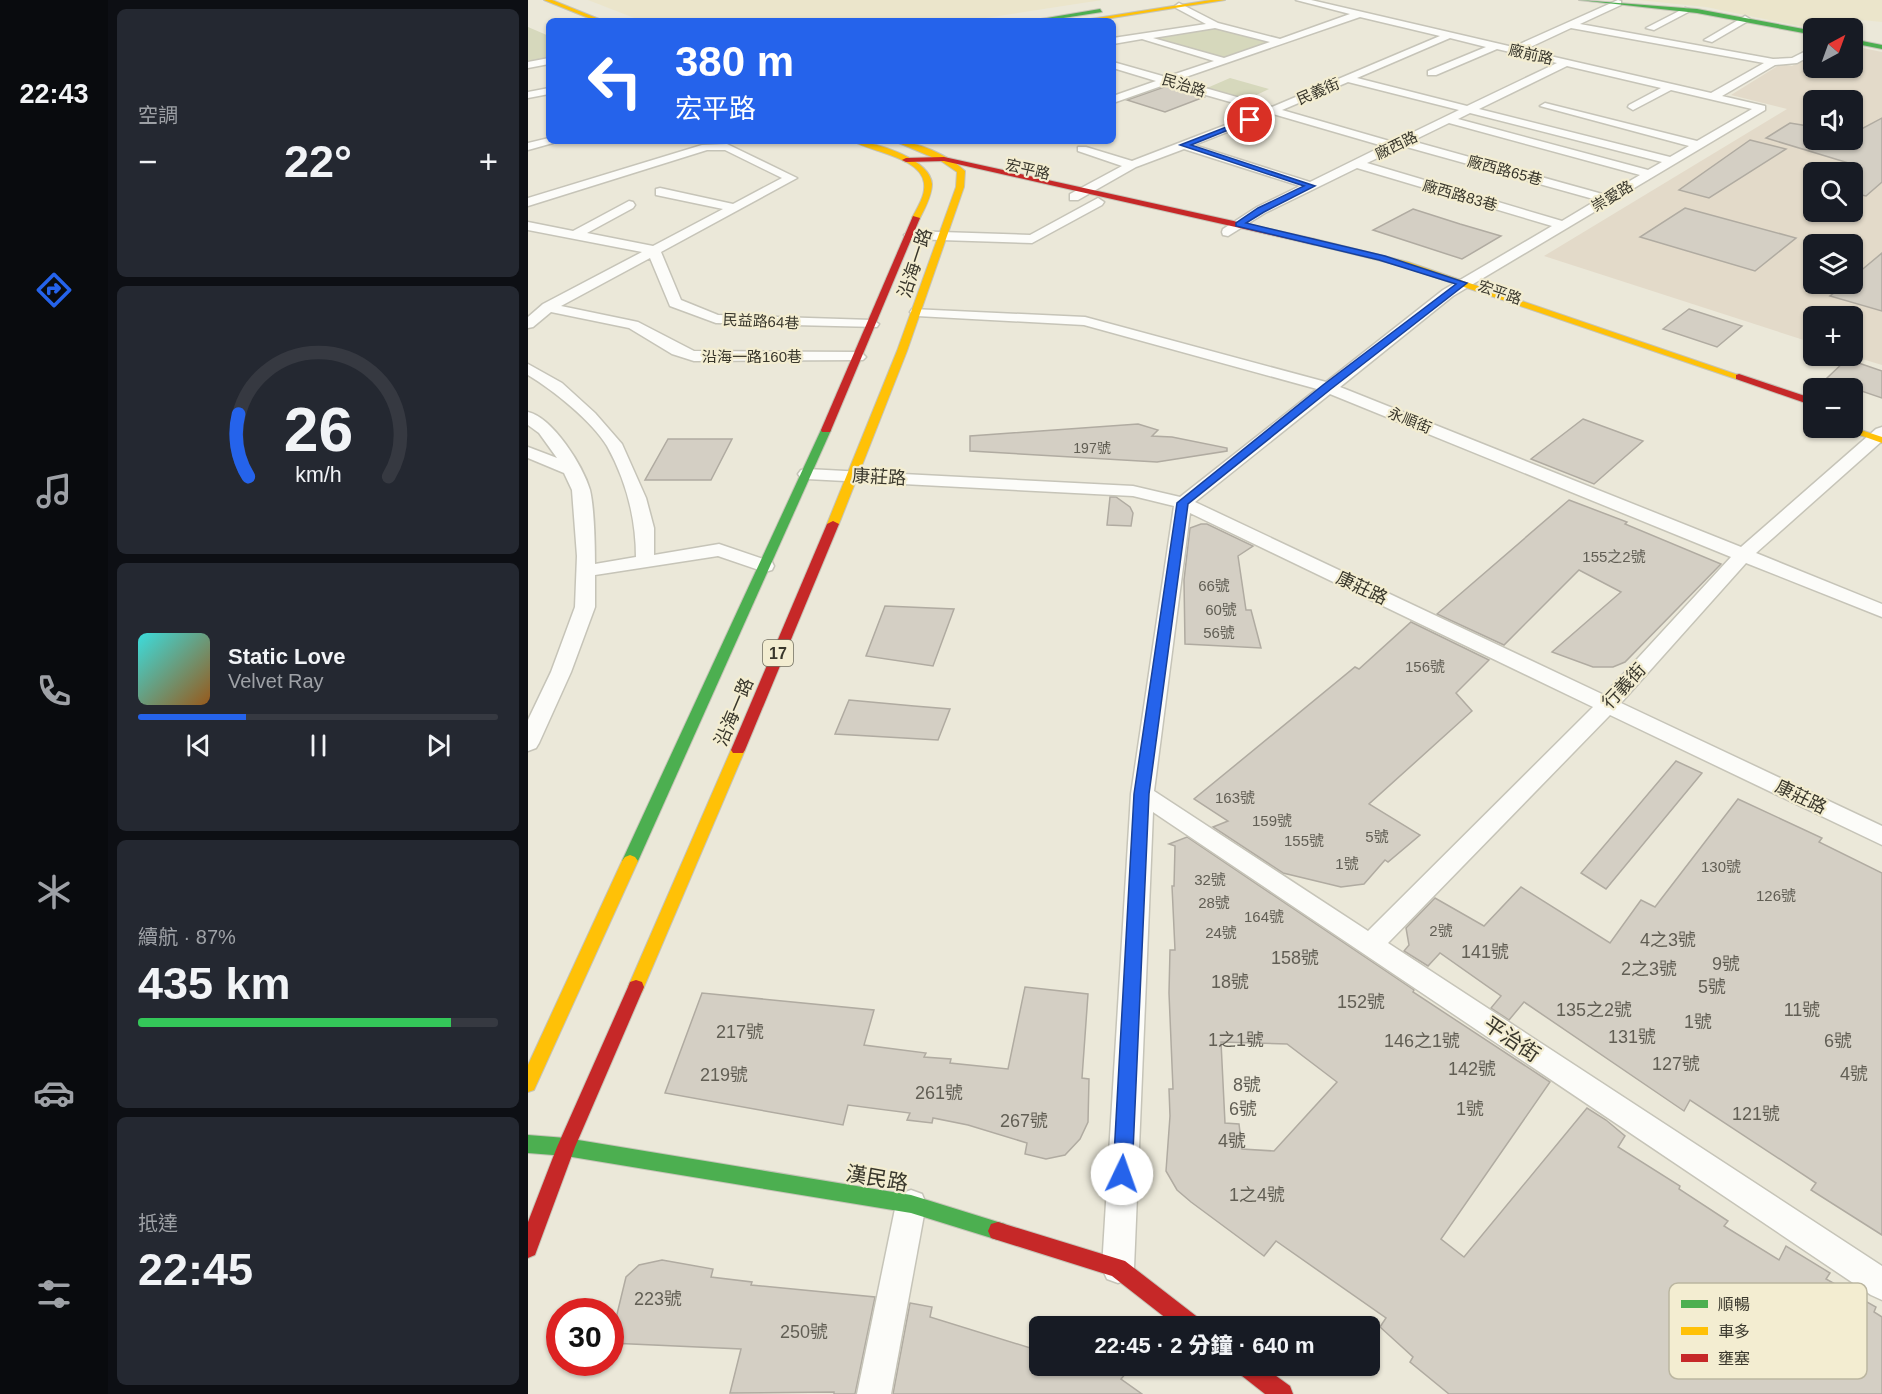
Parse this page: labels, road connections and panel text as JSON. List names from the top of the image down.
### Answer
{
  "streets": {
    "street": [
      "廠前路",
      "民治路",
      "民義街",
      "廠西路",
      "宏平路",
      "廠西路65巷",
      "廠西路83巷",
      "崇愛路",
      "沿海一路",
      "民益路64巷",
      "沿海一路160巷",
      "永順街",
      "康莊路",
      "17",
      "行義街",
      "平治街",
      "漢民路"
    ]
  },
  "crossings": [
    ["廠前路", "廠西路"],
    ["廠前路", "崇愛路"],
    ["民治路", "民義街"],
    ["民治路", "廠西路"],
    ["民治路", "廠西路65巷"],
    ["民義街", "廠西路"],
    ["民義街", "宏平路"],
    ["民義街", "崇愛路"],
    ["廠西路", "宏平路"],
    ["廠西路", "廠西路65巷"],
    ["廠西路", "廠西路83巷"],
    ["宏平路", "崇愛路"],
    ["宏平路", "沿海一路"],
    ["廠西路65巷", "崇愛路"],
    ["廠西路83巷", "崇愛路"],
    ["崇愛路", "永順街"],
    ["崇愛路", "康莊路"],
    ["沿海一路", "民益路64巷"],
    ["沿海一路", "沿海一路160巷"],
    ["沿海一路", "永順街"],
    ["沿海一路", "康莊路"],
    ["沿海一路", "漢民路"],
    ["永順街", "行義街"],
    ["康莊路", "行義街"],
    ["行義街", "平治街"]
  ],
  "house_numbers": [
    "197號",
    "155之2號",
    "66號",
    "60號",
    "56號",
    "156號",
    "163號",
    "159號",
    "5號",
    "155號",
    "1號",
    "130號",
    "32號",
    "126號",
    "28號",
    "164號",
    "2號",
    "24號",
    "4之3號",
    "141號",
    "158號",
    "9號",
    "2之3號",
    "18號",
    "5號",
    "152號",
    "135之2號",
    "11號",
    "1號",
    "217號",
    "131號",
    "1之1號",
    "146之1號",
    "6號",
    "127號",
    "142號",
    "4號",
    "219號",
    "8號",
    "261號",
    "6號",
    "1號",
    "121號",
    "267號",
    "4號",
    "1之4號",
    "223號",
    "250號"
  ],
  "legend": ["順暢", "車多", "壅塞"],
  "north": "top right",
  "page": {
    "tabs": "22:43",
    "tile": [
      "空調",
      ["續航 · 87%", "435 km"],
      ["抵達", "22:45"]
    ],
    "map_buttons": ["+", "−"],
    "turn": ["380 m", "宏平路"],
    "heat": ["−", "22°", "+"],
    "song": ["Static Love", "Velvet Ray"],
    "limit": "30",
    "trip": "22:45 · 2 分鐘 · 640 m",
    "gauge": ["26", "km/h"]
  }
}
